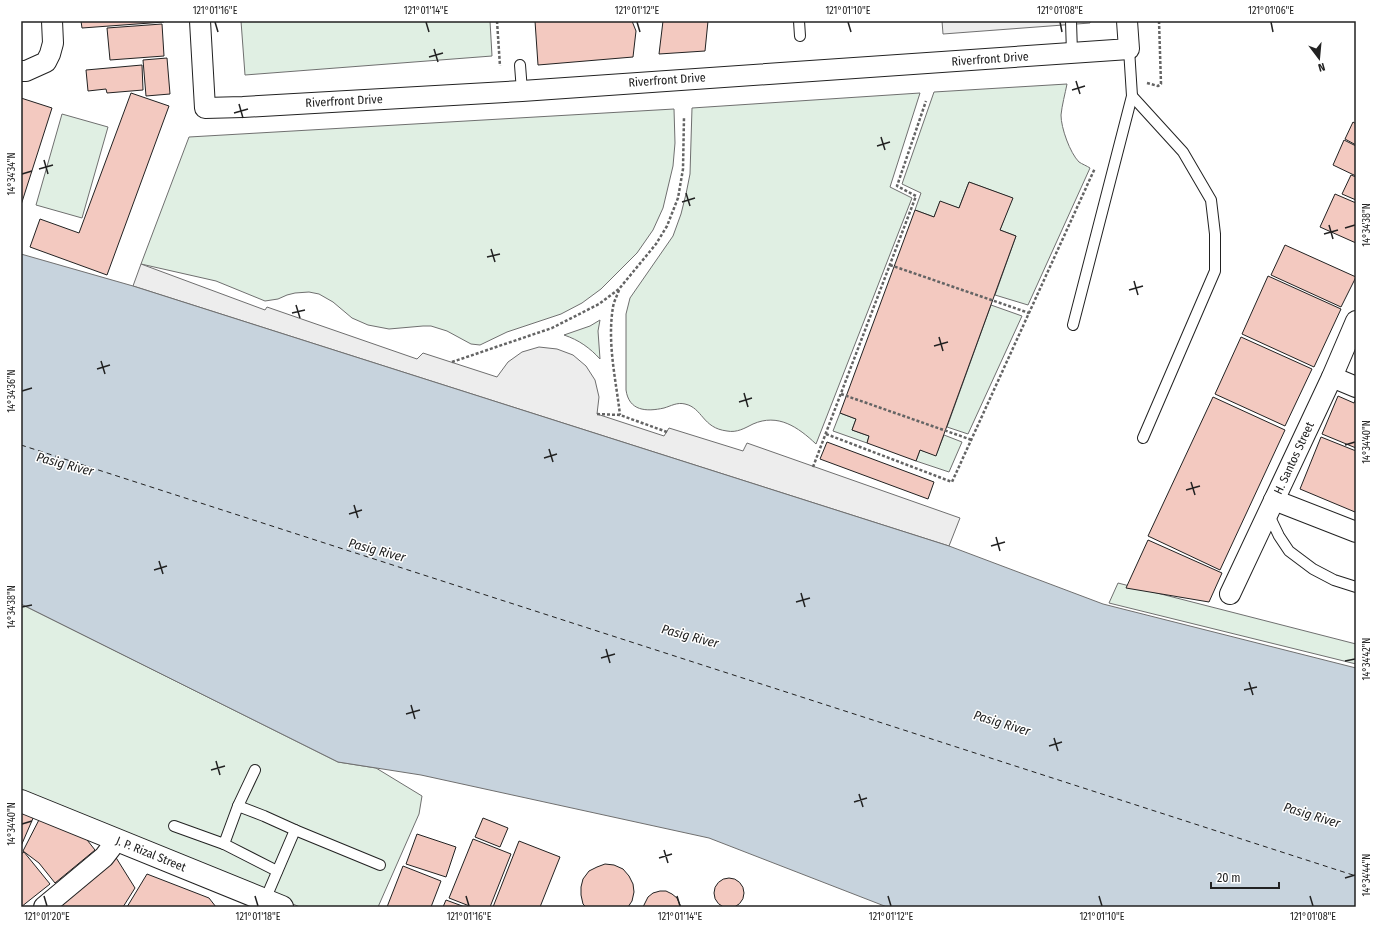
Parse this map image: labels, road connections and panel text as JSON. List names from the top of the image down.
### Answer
{
  "streets": {
    "street": ["Riverfront Drive", "H. Santos Street", "J. P. Rizal Street"]
  },
  "water": ["Pasig River"],
  "scale_bar": "20 m",
  "north": "bottom",
  "coordinates": [
    "121°01'16\"E",
    "121°01'14\"E",
    "121°01'12\"E",
    "121°01'10\"E",
    "121°01'08\"E",
    "121°01'06\"E",
    "14°34'34\"N",
    "14°34'38\"N",
    "14°34'36\"N",
    "14°34'40\"N",
    "14°34'42\"N",
    "14°34'44\"N",
    "121°01'20\"E",
    "121°01'18\"E"
  ]
}
